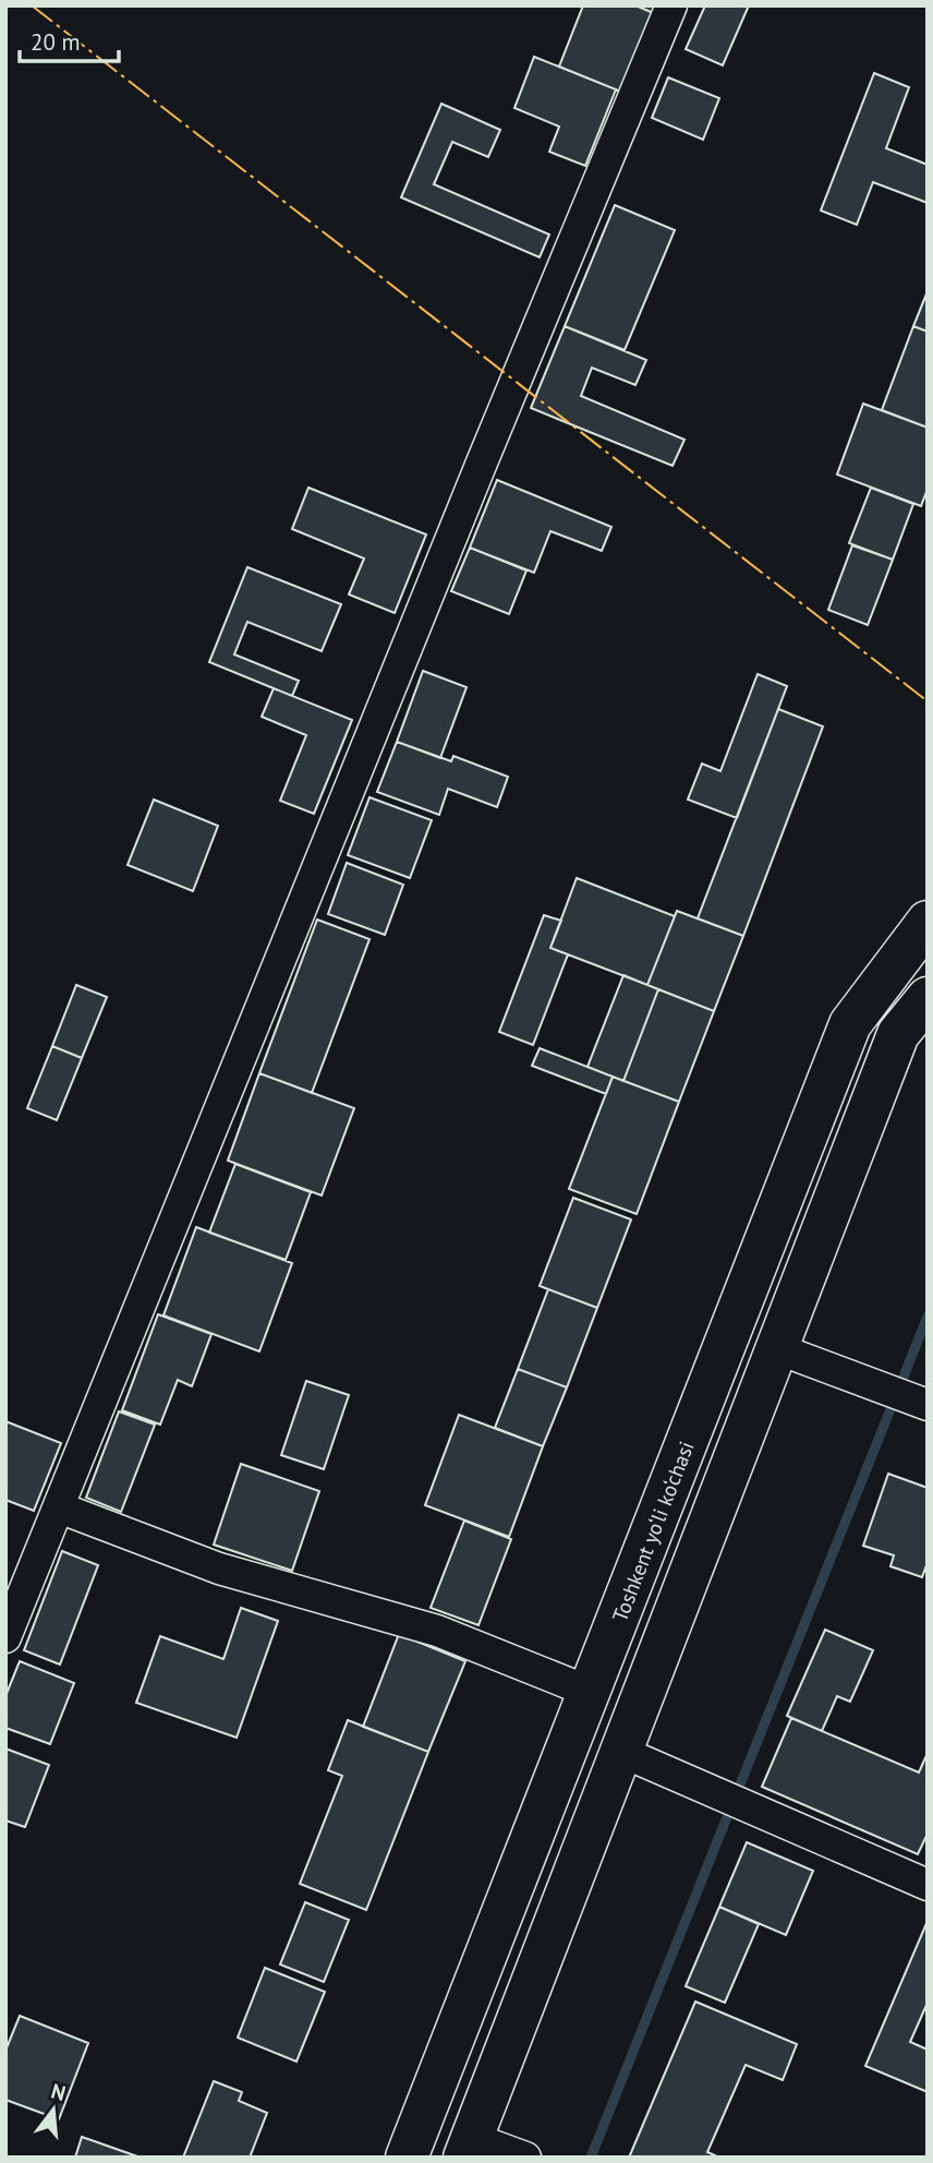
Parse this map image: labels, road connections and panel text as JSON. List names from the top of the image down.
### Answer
{
  "streets": {
    "highway": ["Toshkent yo‘li ko‘chasi"]
  },
  "scale_bar": "20 m",
  "north": "top"
}
